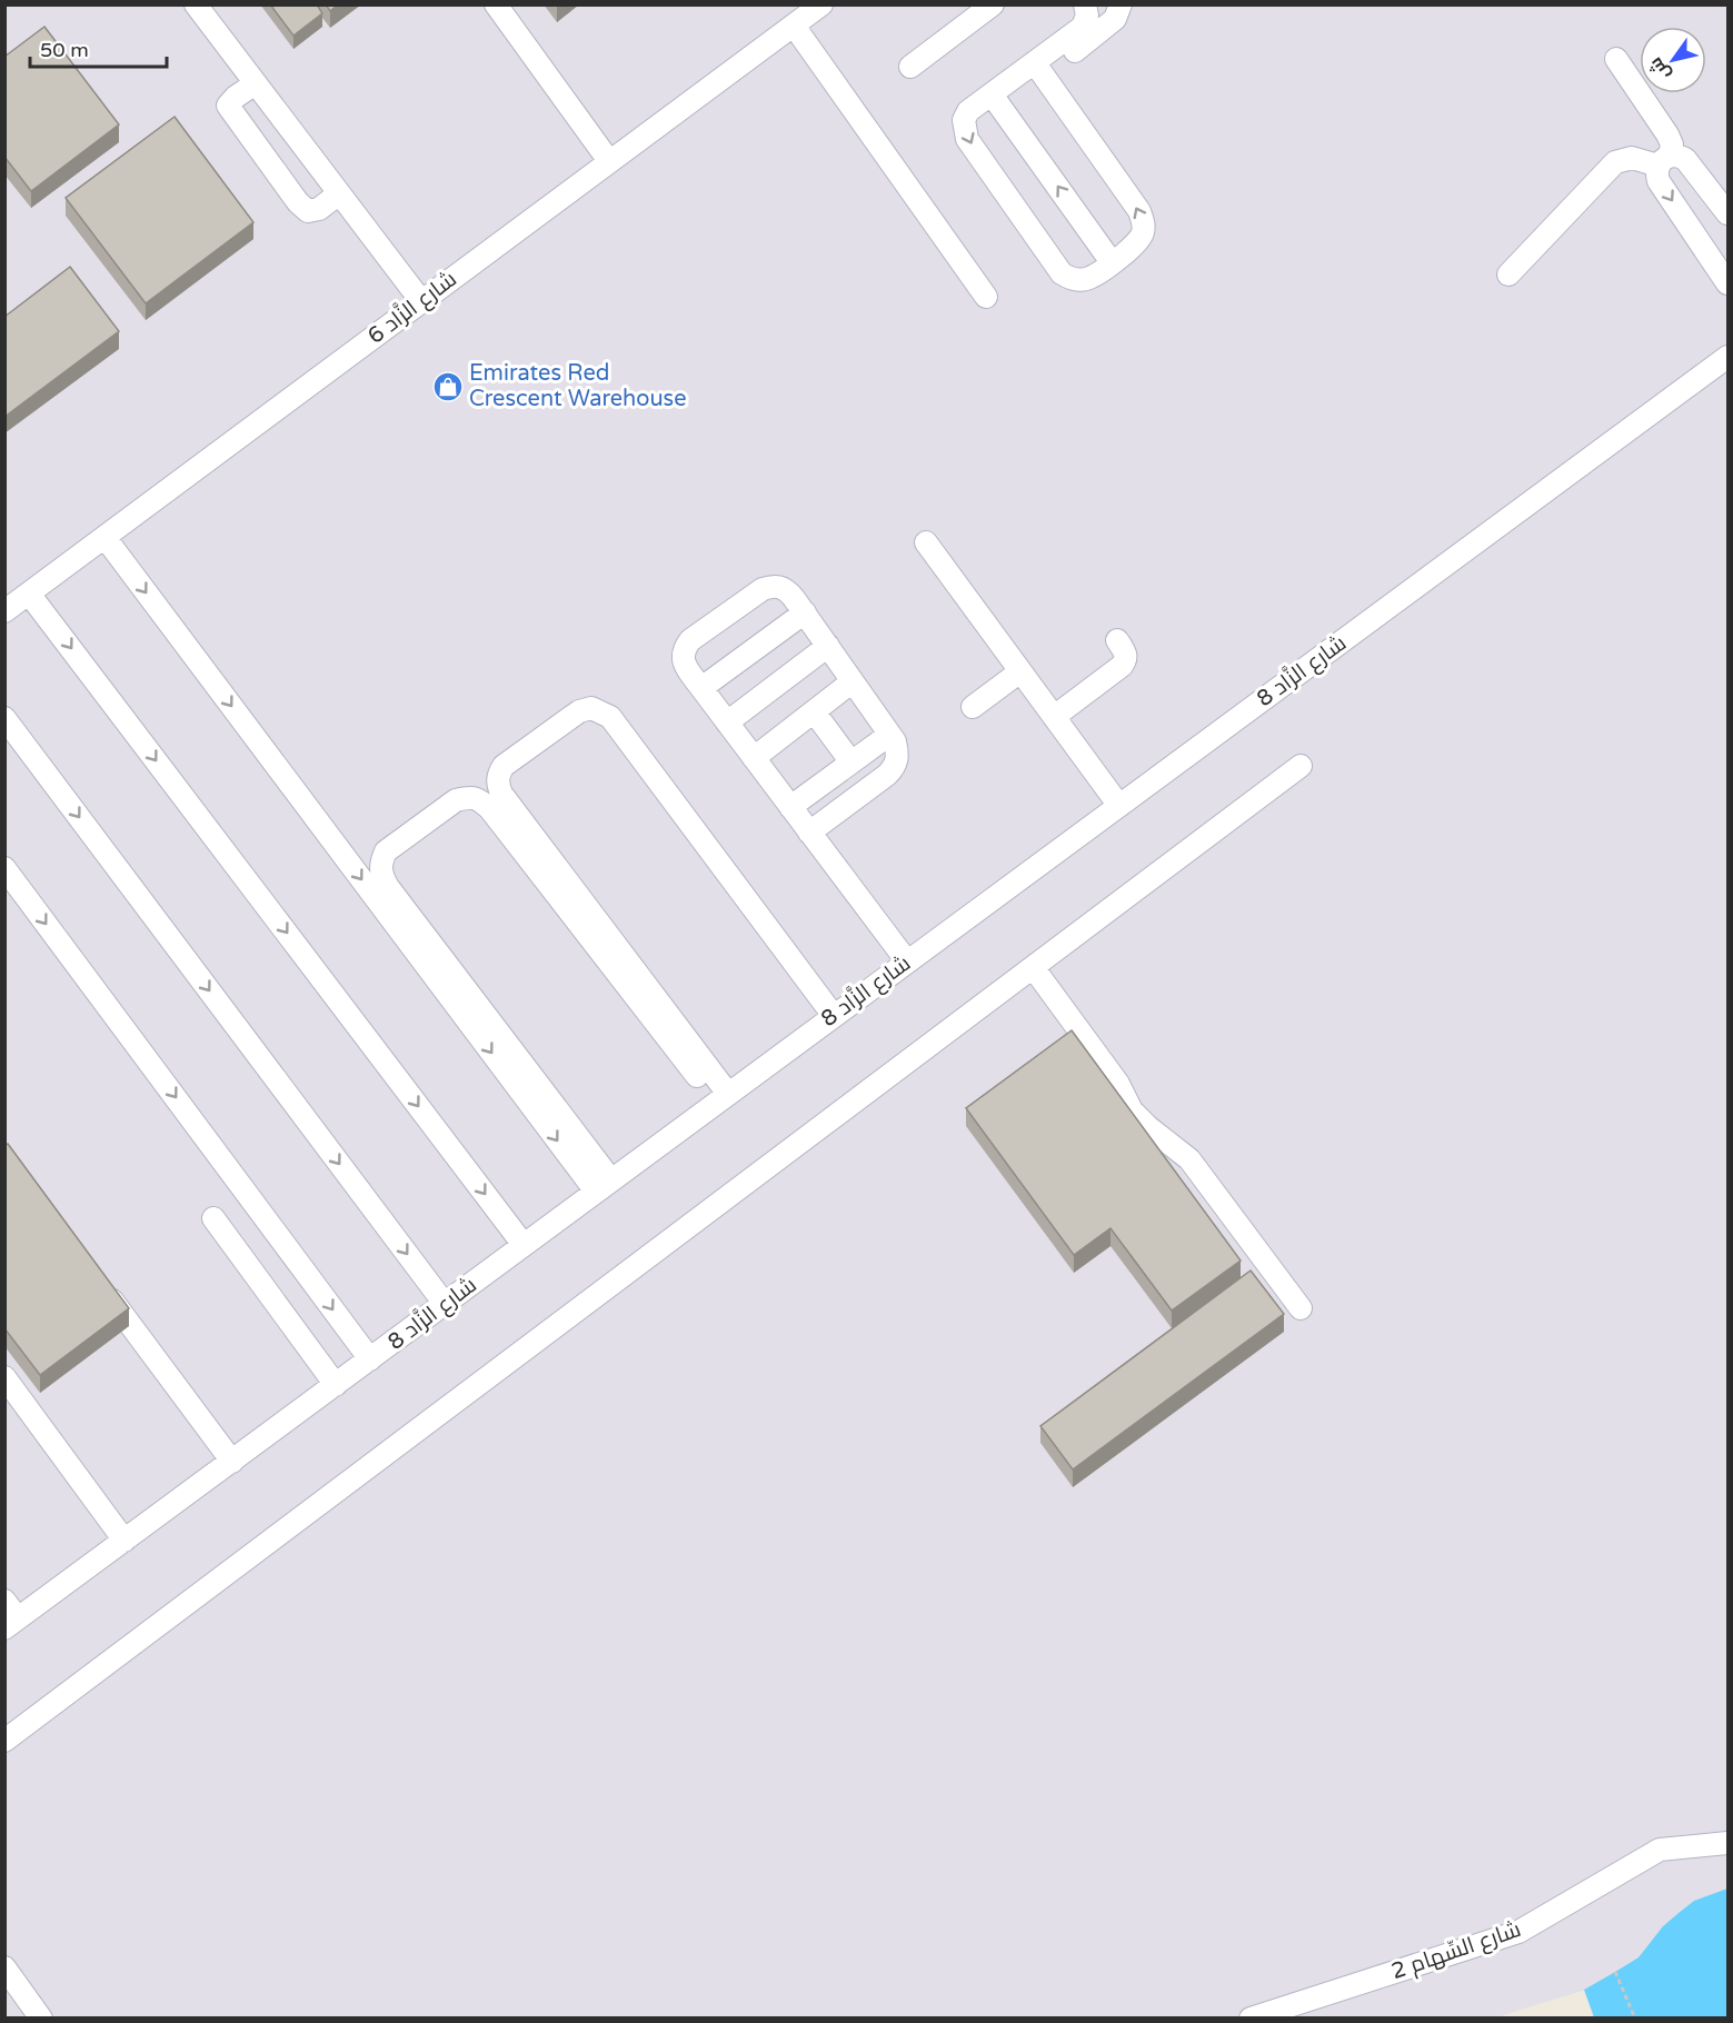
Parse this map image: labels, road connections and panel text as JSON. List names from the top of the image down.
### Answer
{
  "streets": {
    "street": ["شارع الزَّاد 6", "شارع الزَّاد 8", "شارع السِّهام 2"]
  },
  "places": {
    "shop": ["Emirates Red Crescent Warehouse"]
  },
  "scale_bar": "50 m",
  "north": "bottom left"
}
